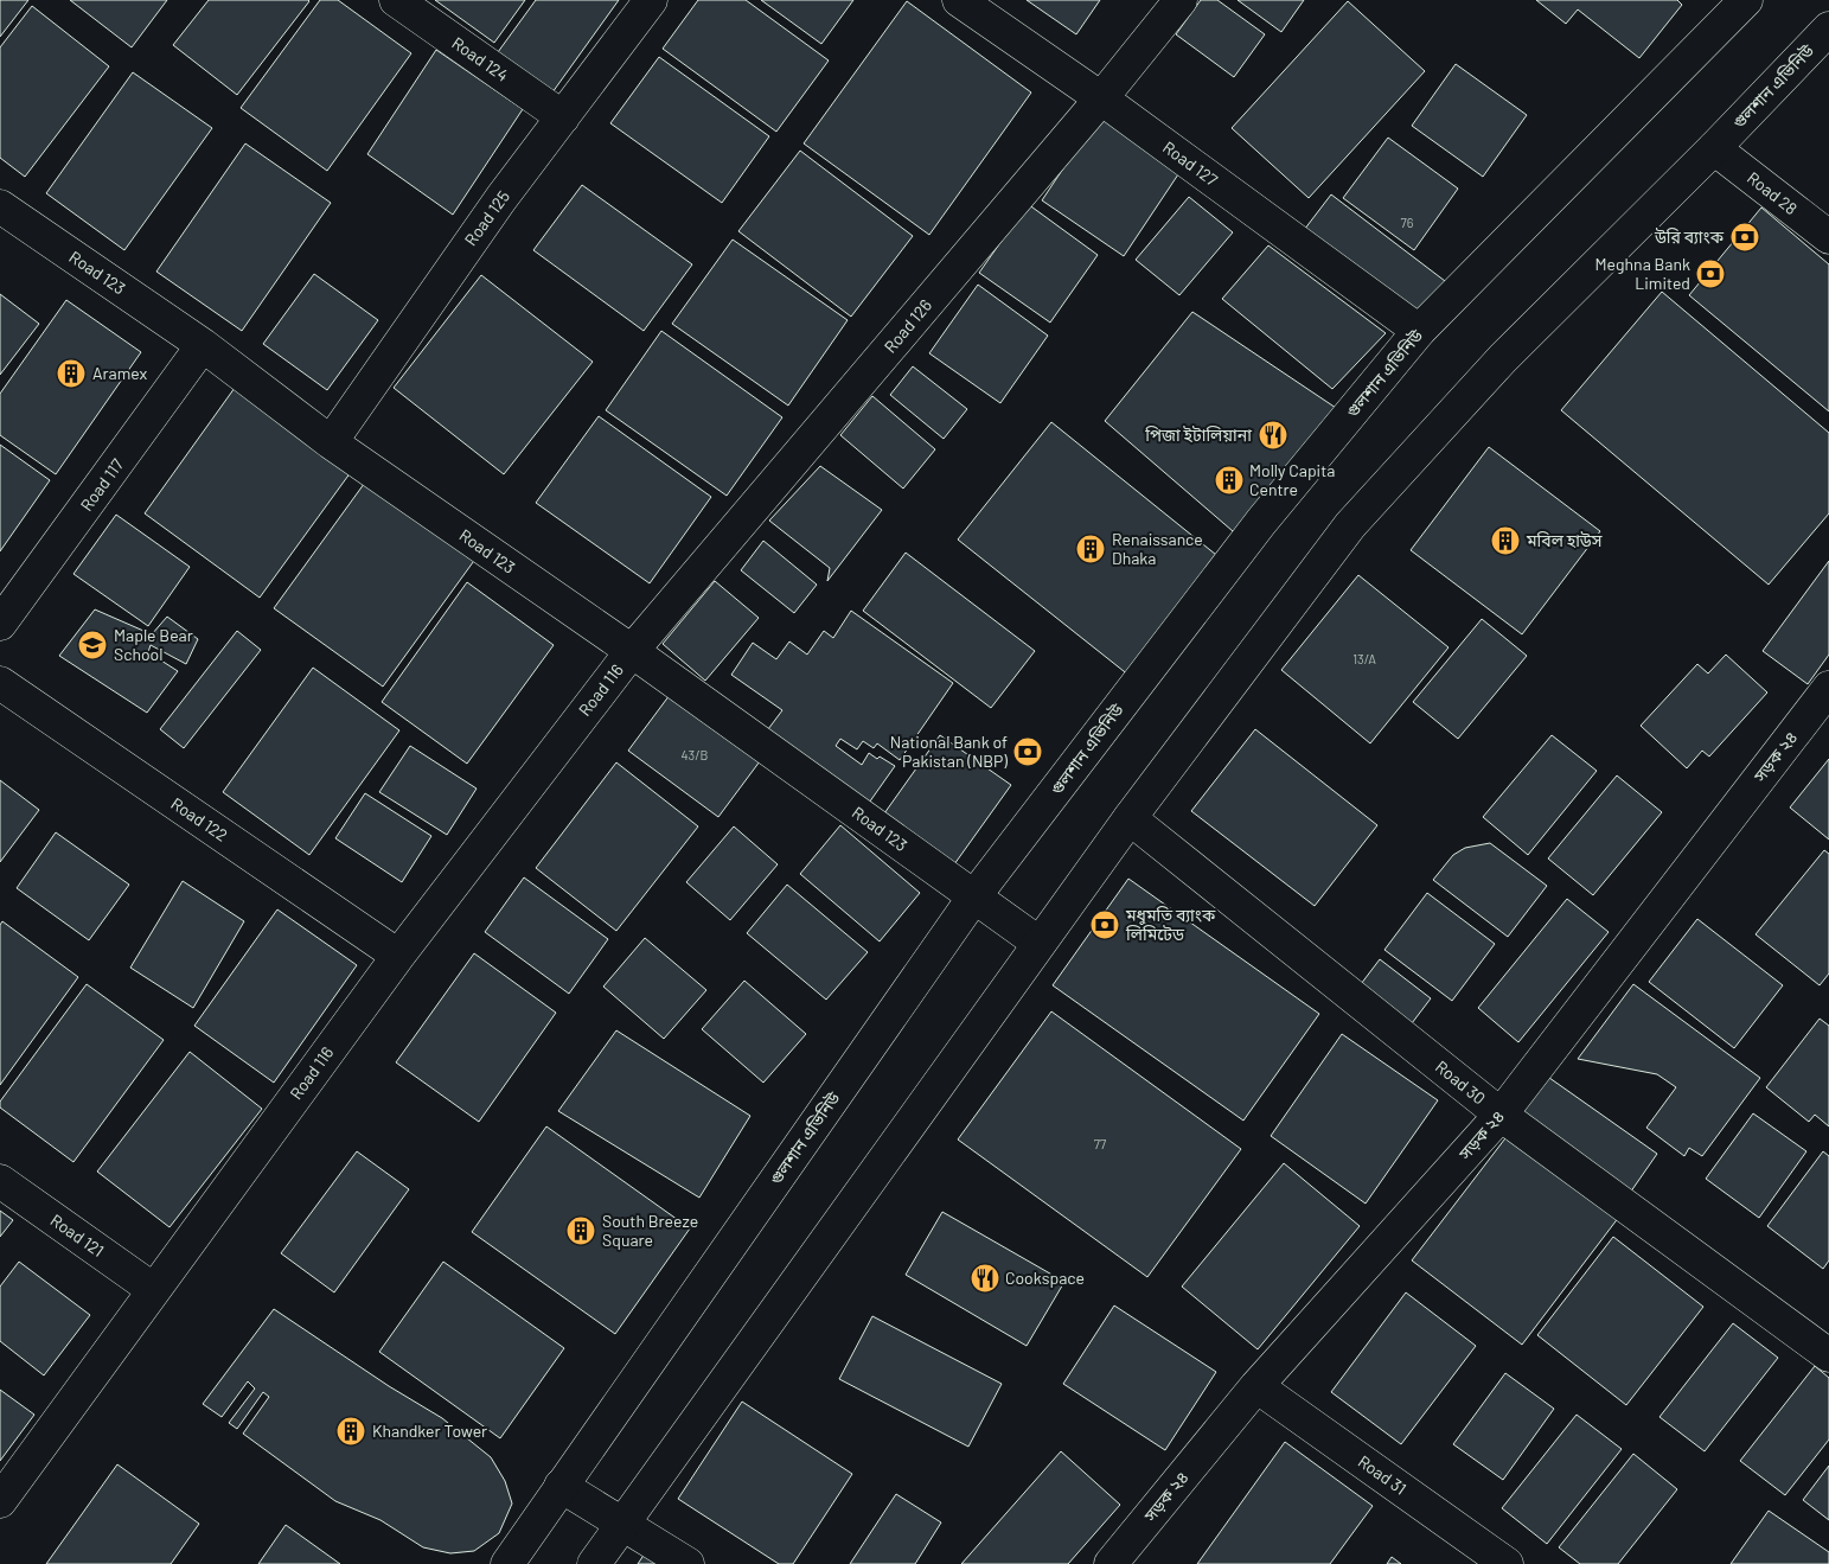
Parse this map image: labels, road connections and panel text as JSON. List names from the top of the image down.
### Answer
{
  "streets": {
    "street": [
      "Road 124",
      "গুলশান এভিনিউ",
      "Road 127",
      "Road 28",
      "Road 125",
      "Road 123",
      "Road 126",
      "Road 117",
      "Road 116",
      "সড়ক ২৪",
      "Road 122",
      "Road 30",
      "Road 121",
      "Road 31"
    ]
  },
  "crossings": [
    ["Road 124", "Road 125"],
    ["গুলশান এভিনিউ", "Road 127"],
    ["গুলশান এভিনিউ", "Road 28"],
    ["গুলশান এভিনিউ", "Road 123"],
    ["গুলশান এভিনিউ", "Road 30"],
    ["Road 127", "Road 126"],
    ["Road 125", "Road 123"],
    ["Road 123", "Road 126"],
    ["Road 123", "Road 117"],
    ["Road 123", "Road 116"],
    ["Road 126", "Road 116"],
    ["Road 116", "Road 122"],
    ["Road 116", "Road 121"],
    ["সড়ক ২৪", "Road 30"],
    ["সড়ক ২৪", "Road 31"]
  ],
  "places": {
    "bank": [
      "উরি ব্যাংক",
      "Meghna Bank Limited",
      "National Bank of Pakistan (NBP)",
      "মধুমতি ব্যাংক লিমিটেড"
    ],
    "building": [
      "Aramex",
      "Molly Capita Centre",
      "মবিল হাউস",
      "Renaissance Dhaka",
      "South Breeze Square",
      "Khandker Tower"
    ],
    "restaurant": ["পিজা ইটালিয়ানা", "Cookspace"],
    "school or university": ["Maple Bear School"]
  },
  "house_numbers": [
    "76",
    "13/A",
    "43/B",
    "77"
  ]
}
